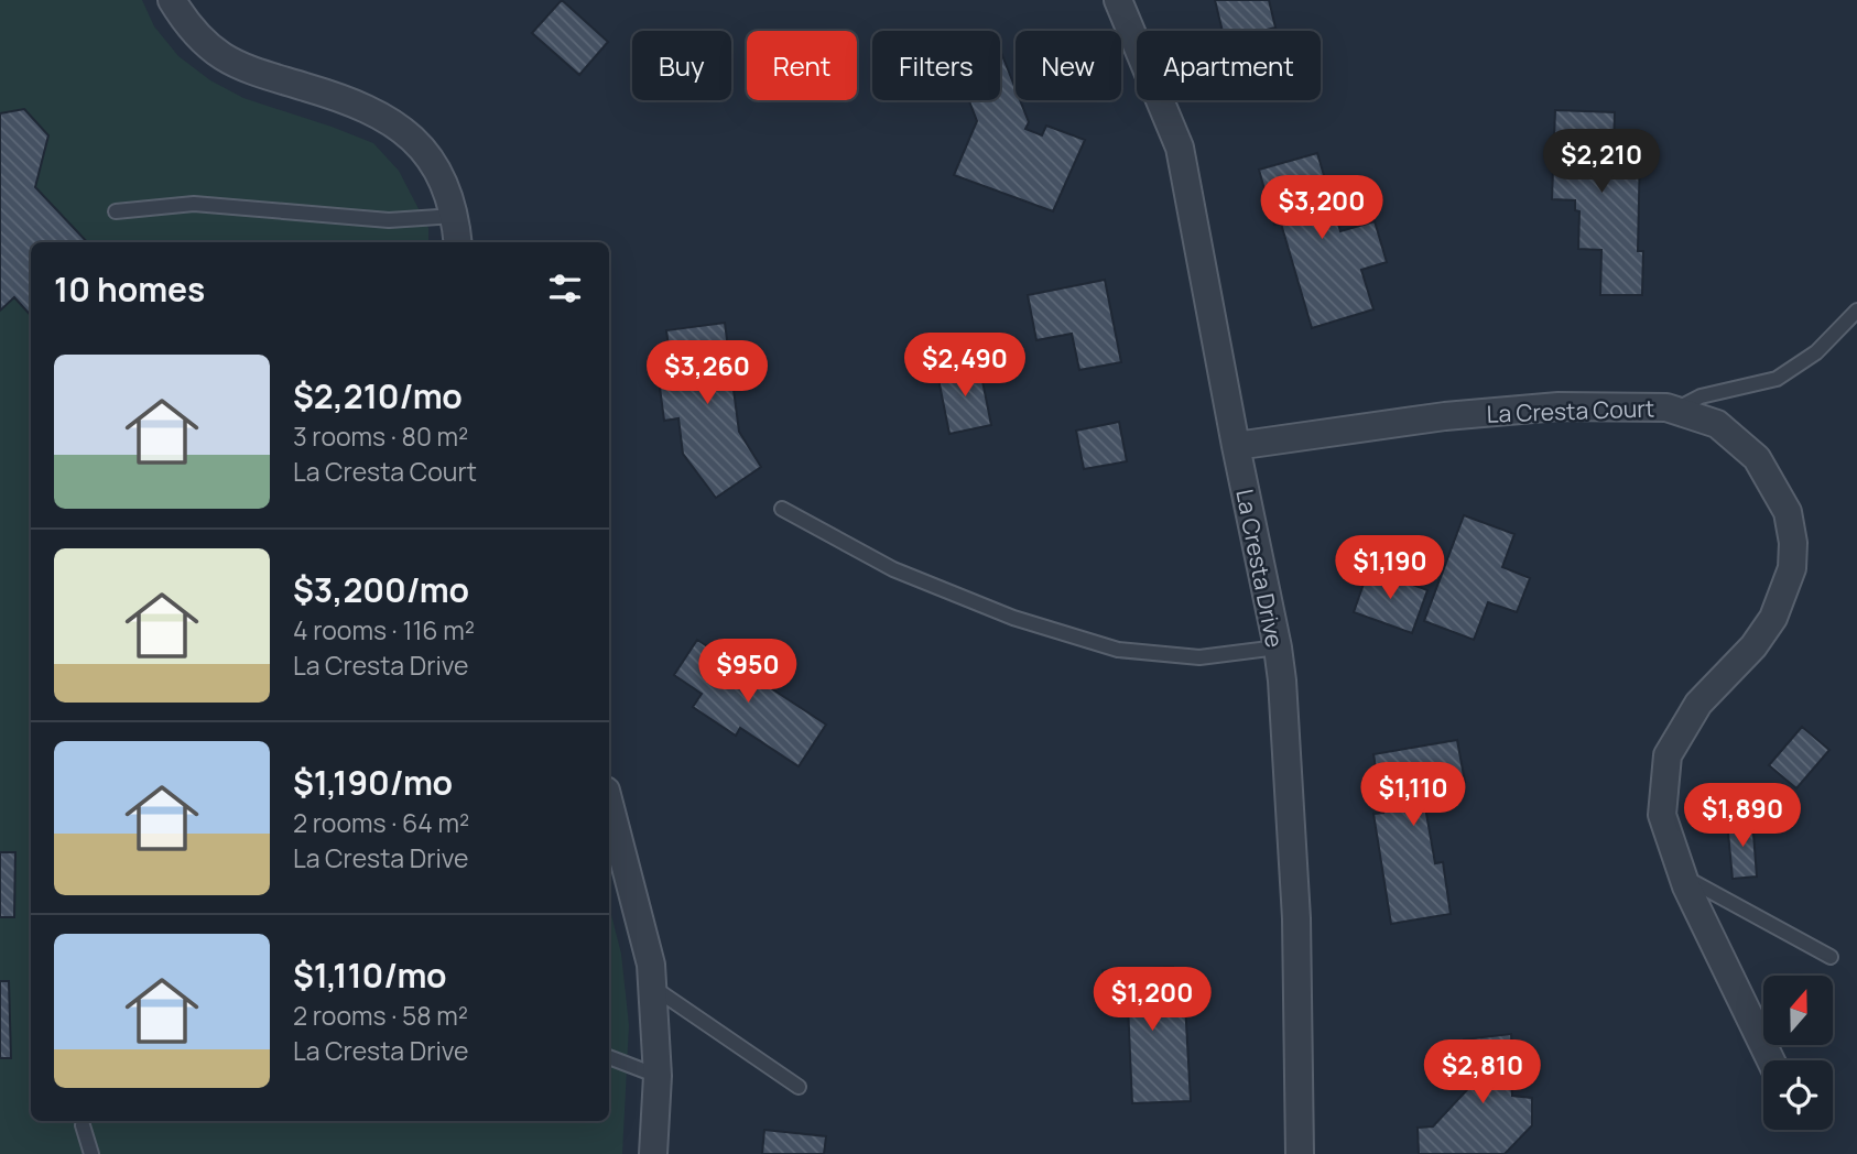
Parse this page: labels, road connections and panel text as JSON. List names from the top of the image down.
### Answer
{
  "streets": {
    "street": ["La Cresta Court", "La Cresta Drive"]
  },
  "crossings": [
    ["La Cresta Court", "La Cresta Drive"]
  ],
  "north": "top",
  "page": {
    "chip": [
      "Buy",
      "Rent",
      "Filters",
      "New",
      "Apartment"
    ],
    "price": [
      "$2,210",
      "$3,200",
      "$2,490",
      "$3,260",
      "$1,190",
      "$950",
      "$1,110",
      "$1,890",
      "$1,200",
      "$2,810"
    ],
    "heading": "10 homes",
    "list": [
      {
        "name": "$2,210/mo",
        "note": "3 rooms · 80 m² · La Cresta Court"
      },
      {
        "name": "$3,200/mo",
        "note": "4 rooms · 116 m² · La Cresta Drive"
      },
      {
        "name": "$1,190/mo",
        "note": "2 rooms · 64 m² · La Cresta Drive"
      },
      {
        "name": "$1,110/mo",
        "note": "2 rooms · 58 m² · La Cresta Drive"
      }
    ]
  }
}
